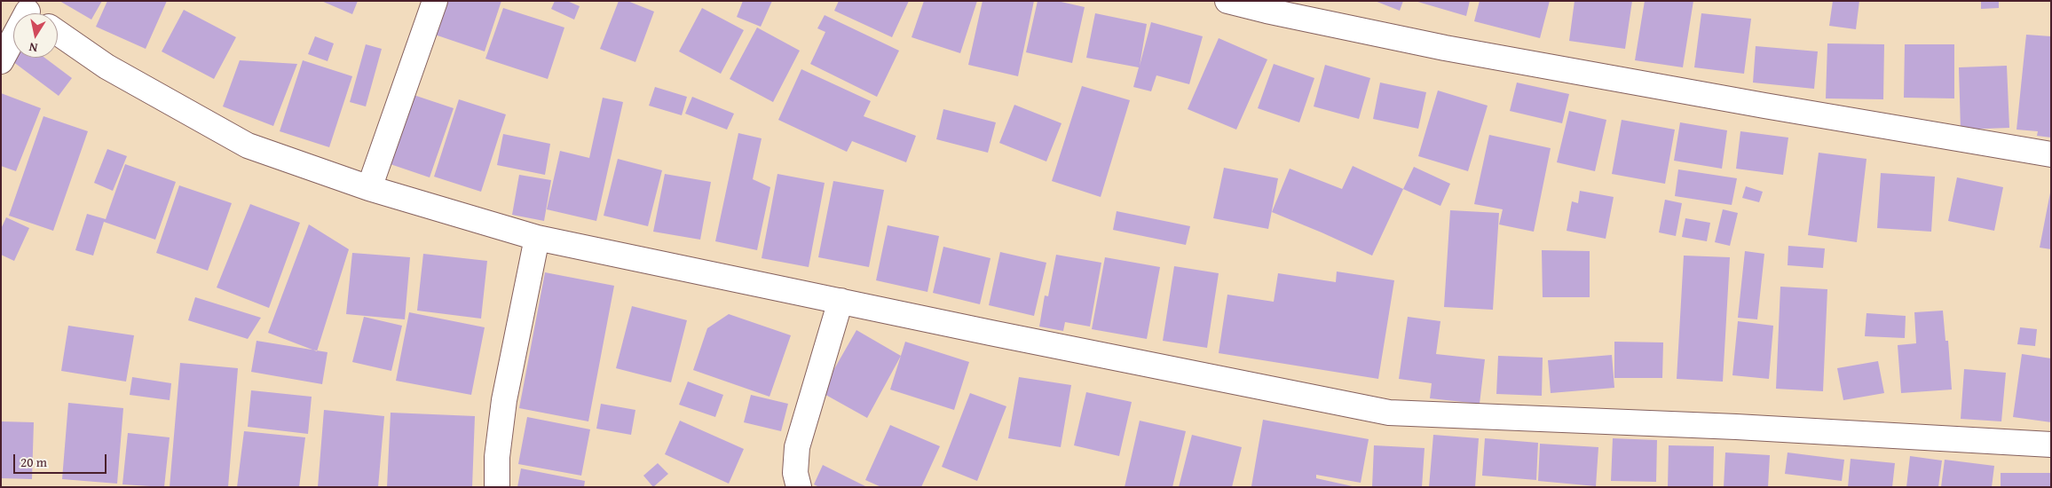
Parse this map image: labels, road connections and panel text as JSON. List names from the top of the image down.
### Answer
{
  "scale_bar": "20 m",
  "north": "bottom"
}
